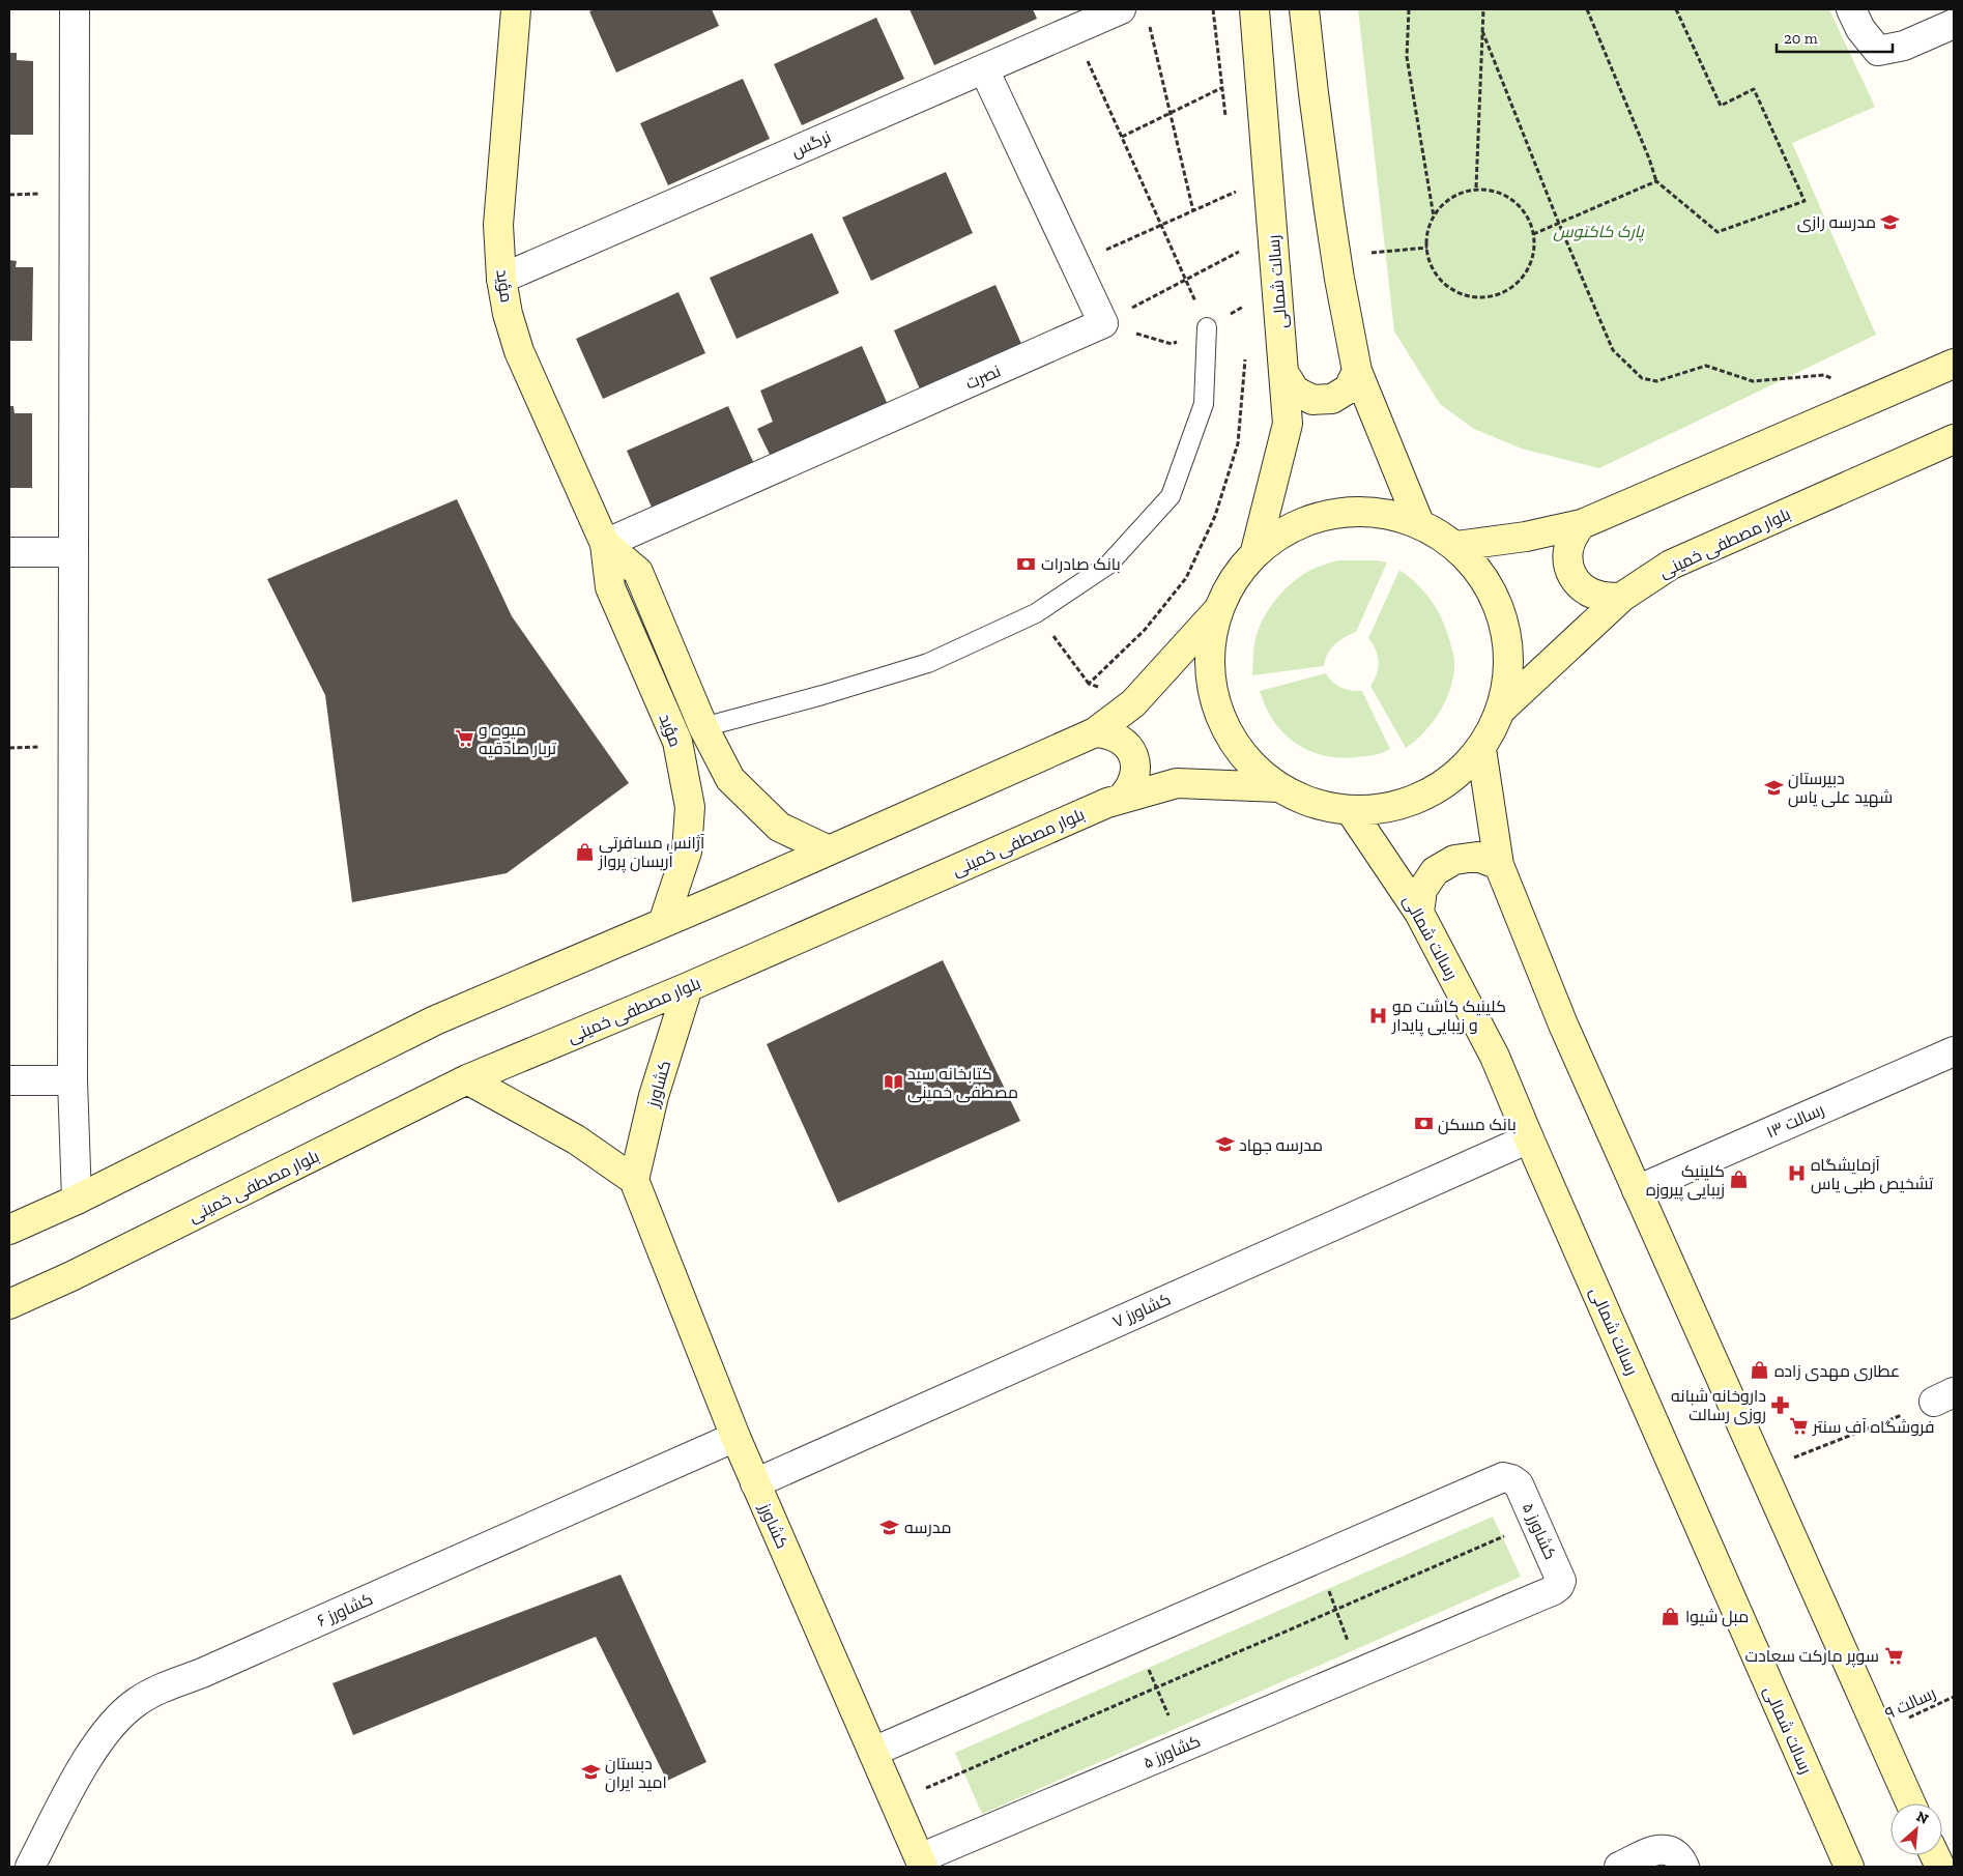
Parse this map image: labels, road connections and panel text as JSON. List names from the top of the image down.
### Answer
{
  "streets": {
    "main road": [
      "رسالت شمالی",
      "مؤید",
      "بلوار مصطفی خمینی",
      "کشاورز"
    ],
    "street": [
      "نرگس",
      "نصرت",
      "رسالت ۱۳",
      "کشاورز ۷",
      "کشاورز ۵",
      "کشاورز ۶"
    ],
    "path": ["رسالت ۹"]
  },
  "crossings": [
    ["نرگس", "مؤید"],
    ["رسالت شمالی", "کشاورز ۷"],
    ["مؤید", "نصرت"],
    ["بلوار مصطفی خمینی", "کشاورز"],
    ["کشاورز", "کشاورز ۷"],
    ["کشاورز", "کشاورز ۵"],
    ["کشاورز", "کشاورز ۶"]
  ],
  "parks": ["پارک کاکتوس"],
  "places": {
    "school or university": [
      "مدرسه رازی",
      "دبیرستان شهید علی یاس",
      "مدرسه جهاد",
      "مدرسه",
      "دبستان امید ایران"
    ],
    "bank": ["بانک صادرات", "بانک مسکن"],
    "supermarket": ["میوه و تربار صادقیه", "فروشگاه آف سنتر", "سوپر مارکت سعادت"],
    "shop": [
      "آژانس مسافرتی آریسان پرواز",
      "کلینیک زیبایی پیروزه",
      "عطاری مهدی زاده",
      "مبل شیوا"
    ],
    "hospital": ["کلینیک کاشت مو و زیبایی پایدار", "آزمایشگاه تشخیص طبی یاس"],
    "library": ["کتابخانه سید مصطفی خمینی"],
    "pharmacy": ["داروخانه شبانه روزی رسالت"]
  },
  "scale_bar": "20 m",
  "north": "top right"
}
